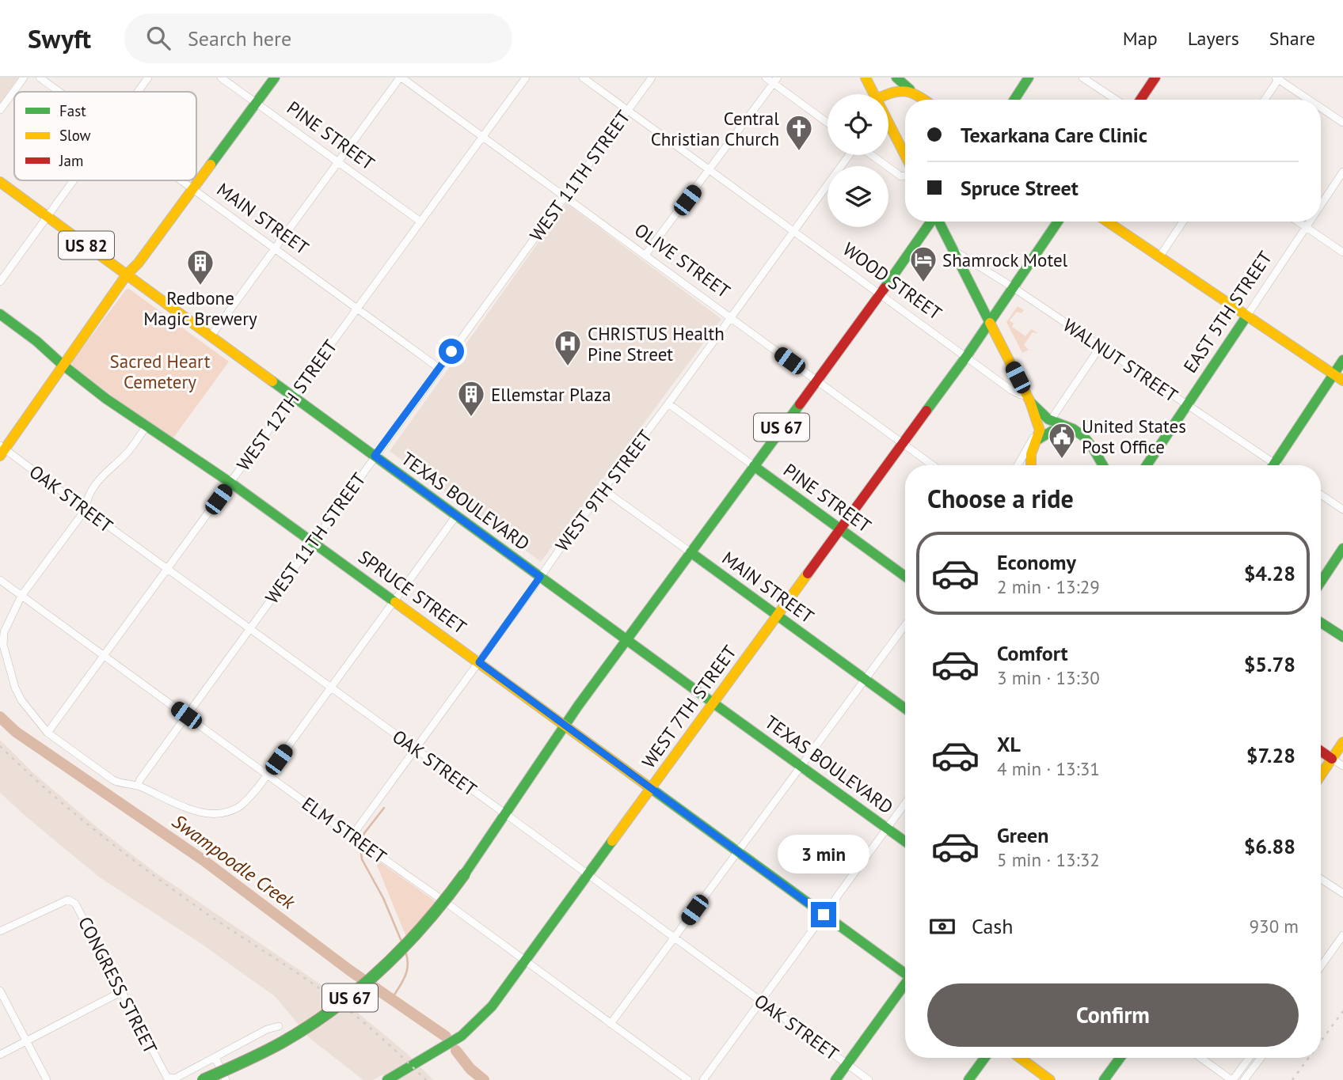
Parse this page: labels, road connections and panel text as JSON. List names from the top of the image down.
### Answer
{
  "streets": {
    "main road": [
      "PINE STREET",
      "MAIN STREET",
      "US 82",
      "EAST 5TH STREET",
      "US 67",
      "TEXAS BOULEVARD",
      "SPRUCE STREET",
      "WEST 7TH STREET"
    ],
    "street": [
      "WEST 11TH STREET",
      "OLIVE STREET",
      "WOOD STREET",
      "WALNUT STREET",
      "WEST 12TH STREET",
      "WEST 9TH STREET",
      "OAK STREET",
      "ELM STREET",
      "CONGRESS STREET"
    ]
  },
  "crossings": [
    ["PINE STREET", "WEST 12TH STREET"],
    ["PINE STREET", "US 67"],
    ["PINE STREET", "WEST 9TH STREET"],
    ["PINE STREET", "WEST 7TH STREET"],
    ["WEST 11TH STREET", "MAIN STREET"],
    ["WEST 11TH STREET", "OLIVE STREET"],
    ["WEST 11TH STREET", "WOOD STREET"],
    ["WEST 11TH STREET", "OAK STREET"],
    ["WEST 11TH STREET", "TEXAS BOULEVARD"],
    ["WEST 11TH STREET", "SPRUCE STREET"],
    ["WEST 11TH STREET", "ELM STREET"],
    ["MAIN STREET", "WEST 12TH STREET"],
    ["MAIN STREET", "US 67"],
    ["MAIN STREET", "WEST 9TH STREET"],
    ["MAIN STREET", "WEST 7TH STREET"],
    ["OLIVE STREET", "WEST 12TH STREET"],
    ["OLIVE STREET", "US 67"],
    ["OLIVE STREET", "WEST 9TH STREET"],
    ["OLIVE STREET", "WEST 7TH STREET"],
    ["WOOD STREET", "US 67"],
    ["WOOD STREET", "WEST 9TH STREET"],
    ["WOOD STREET", "WEST 7TH STREET"],
    ["EAST 5TH STREET", "WALNUT STREET"],
    ["WALNUT STREET", "WEST 7TH STREET"],
    ["WEST 12TH STREET", "OAK STREET"],
    ["WEST 12TH STREET", "TEXAS BOULEVARD"],
    ["WEST 12TH STREET", "SPRUCE STREET"],
    ["WEST 12TH STREET", "ELM STREET"],
    ["US 67", "OAK STREET"],
    ["US 67", "TEXAS BOULEVARD"],
    ["US 67", "SPRUCE STREET"],
    ["WEST 9TH STREET", "OAK STREET"],
    ["WEST 9TH STREET", "TEXAS BOULEVARD"],
    ["WEST 9TH STREET", "SPRUCE STREET"],
    ["WEST 9TH STREET", "ELM STREET"],
    ["OAK STREET", "WEST 7TH STREET"],
    ["TEXAS BOULEVARD", "WEST 7TH STREET"],
    ["SPRUCE STREET", "WEST 7TH STREET"],
    ["WEST 7TH STREET", "ELM STREET"]
  ],
  "water": ["Swampoodle Creek"],
  "parks": ["Sacred Heart Cemetery"],
  "places": {
    "church": ["Central Christian Church"],
    "hotel": ["Shamrock Motel"],
    "building": ["Redbone Magic Brewery", "Ellemstar Plaza"],
    "hospital": ["CHRISTUS Health Pine Street"],
    "public building": ["United States Post Office"]
  },
  "legend": ["Fast", "Slow", "Jam"],
  "page": {
    "header": "Swyft",
    "search": "Search here",
    "nav": ["Map", "Layers", "Share"],
    "banner": ["Texarkana Care Clinic", "Spruce Street"],
    "heading": "Choose a ride",
    "list": [
      {
        "name": "Economy",
        "note": "2 min · 13:29",
        "value": "$4.28"
      },
      {
        "name": "Comfort",
        "note": "3 min · 13:30",
        "value": "$5.78"
      },
      {
        "name": "XL",
        "note": "4 min · 13:31",
        "value": "$7.28"
      },
      {
        "name": "Green",
        "note": "5 min · 13:32",
        "value": "$6.88"
      }
    ],
    "bubble": "3 min",
    "pay": ["Cash", "930 m"],
    "buttons": "Confirm"
  }
}
